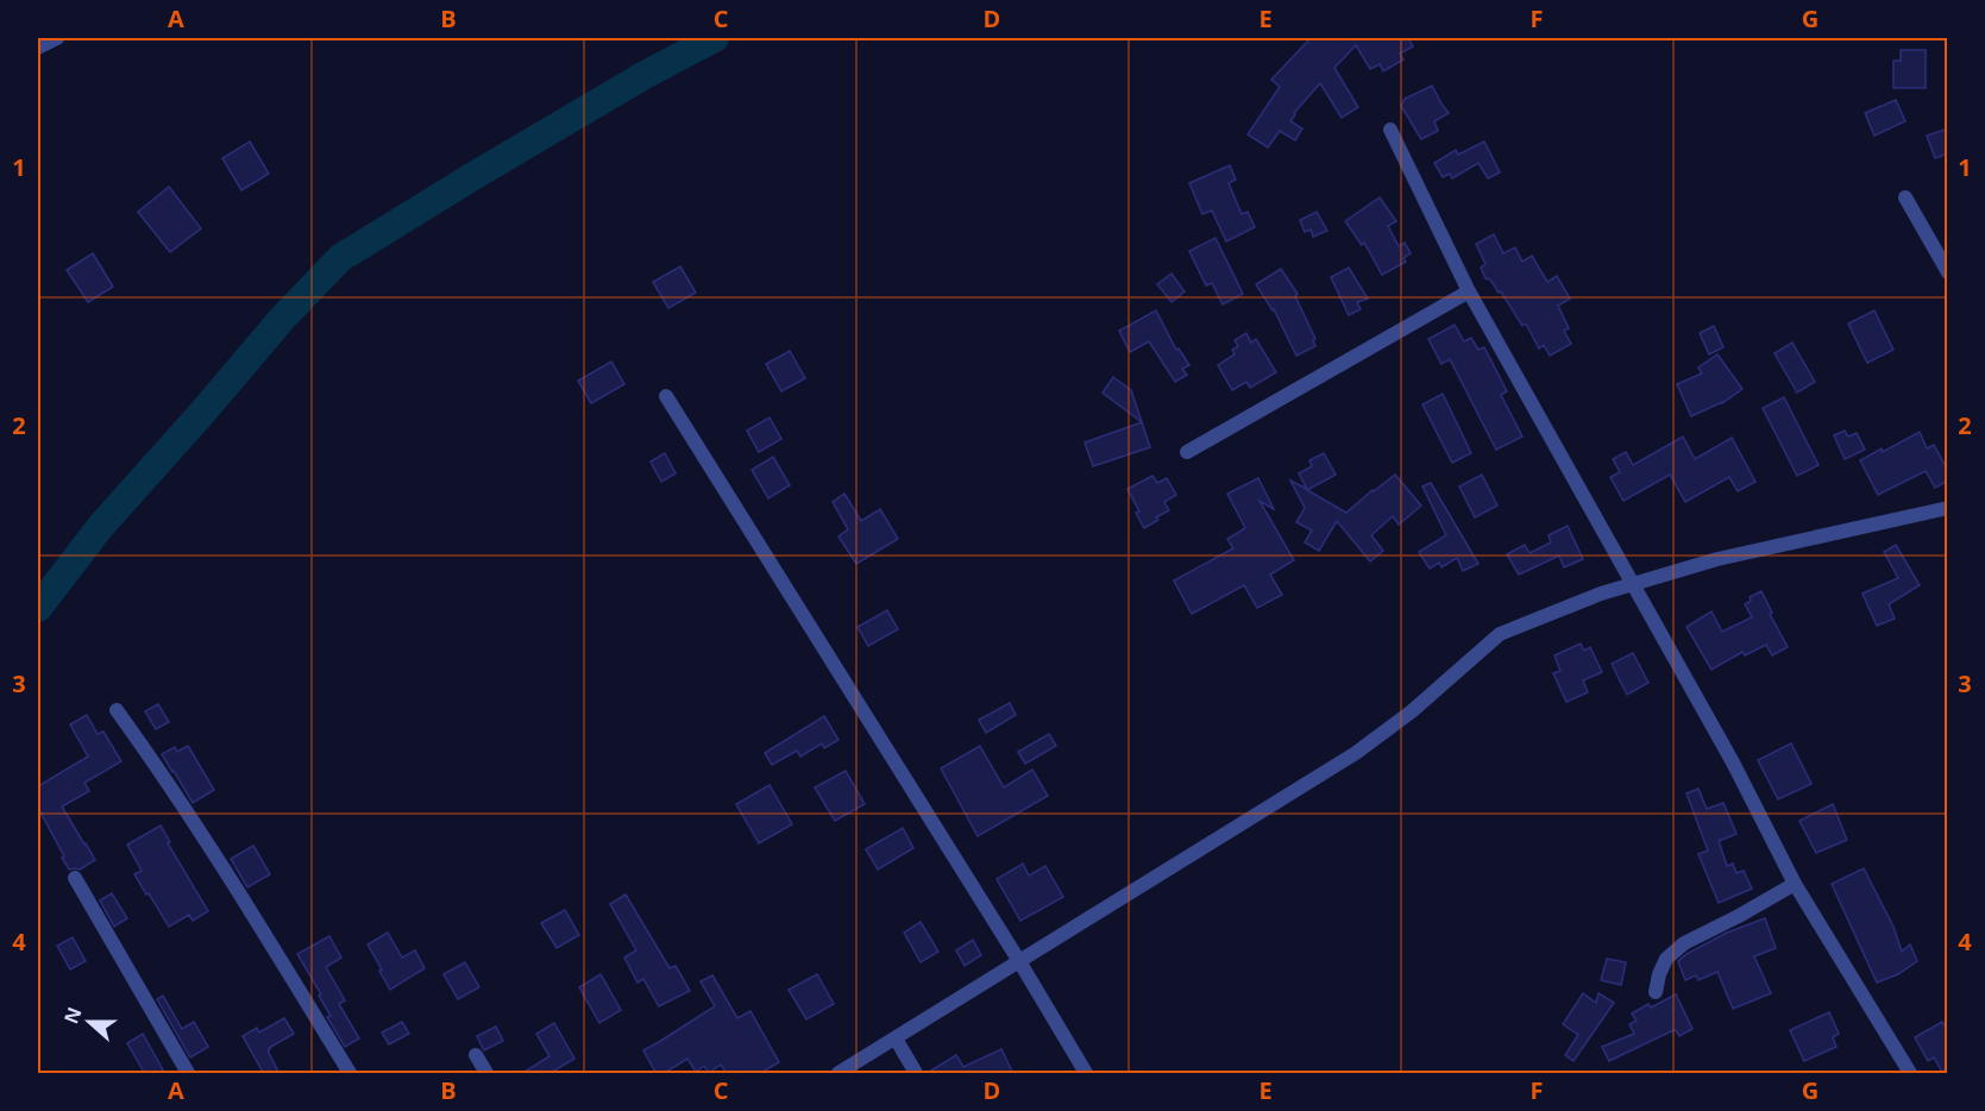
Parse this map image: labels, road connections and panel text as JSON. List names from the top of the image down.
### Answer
{
  "north": "left",
  "grid": {
    "columns": [
      "A",
      "B",
      "C",
      "D",
      "E",
      "F",
      "G"
    ],
    "rows": [
      "1",
      "2",
      "3",
      "4"
    ]
  }
}
